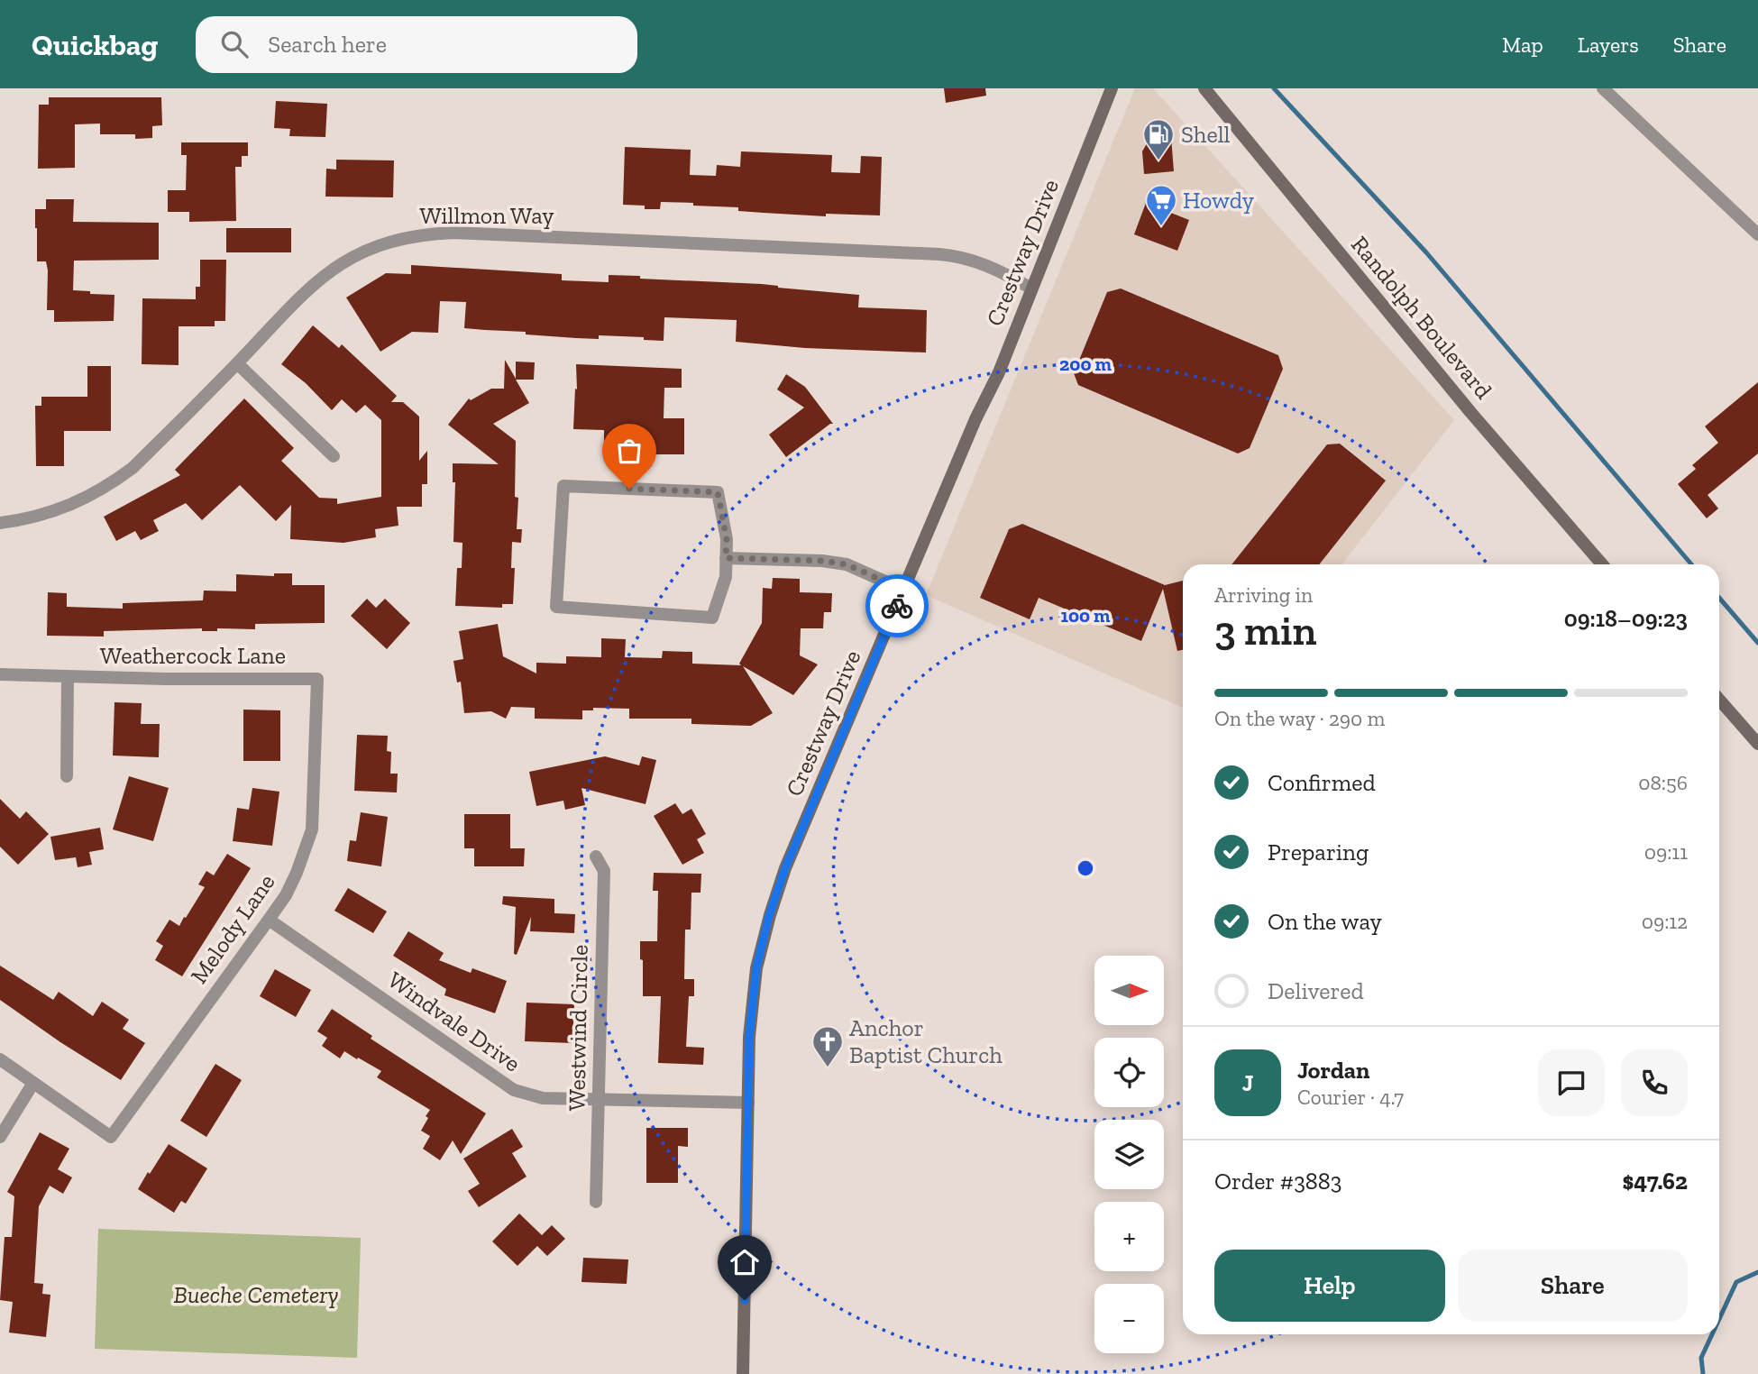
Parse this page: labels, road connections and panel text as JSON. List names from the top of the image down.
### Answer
{
  "streets": {
    "main road": ["Crestway Drive", "Randolph Boulevard"],
    "street": [
      "Willmon Way",
      "Weathercock Lane",
      "Melody Lane",
      "Windvale Drive",
      "Westwind Circle"
    ]
  },
  "crossings": [
    ["Willmon Way", "Crestway Drive"],
    ["Crestway Drive", "Windvale Drive"],
    ["Weathercock Lane", "Melody Lane"],
    ["Melody Lane", "Windvale Drive"],
    ["Windvale Drive", "Westwind Circle"]
  ],
  "parks": ["Bueche Cemetery"],
  "places": {
    "fuel station": ["Shell"],
    "supermarket": ["Howdy"],
    "church": ["Anchor Baptist Church"]
  },
  "north": "right",
  "page": {
    "header": "Quickbag",
    "search": "Search here",
    "nav": ["Map", "Layers", "Share"],
    "heading": ["3 min", "Arriving in", "09:18–09:23"],
    "panel": [
      "Jordan",
      "Courier · 4.7",
      "Order #3883",
      "$47.62"
    ],
    "bar": "On the way · 290 m",
    "list": [
      ["Confirmed", "08:56"],
      ["Preparing", "09:11"],
      ["On the way", "09:12"],
      "Delivered"
    ],
    "map_buttons": ["+", "−"],
    "round": "J",
    "buttons": ["Help", "Share"]
  },
  "rings": ["200 m", "100 m"]
}
